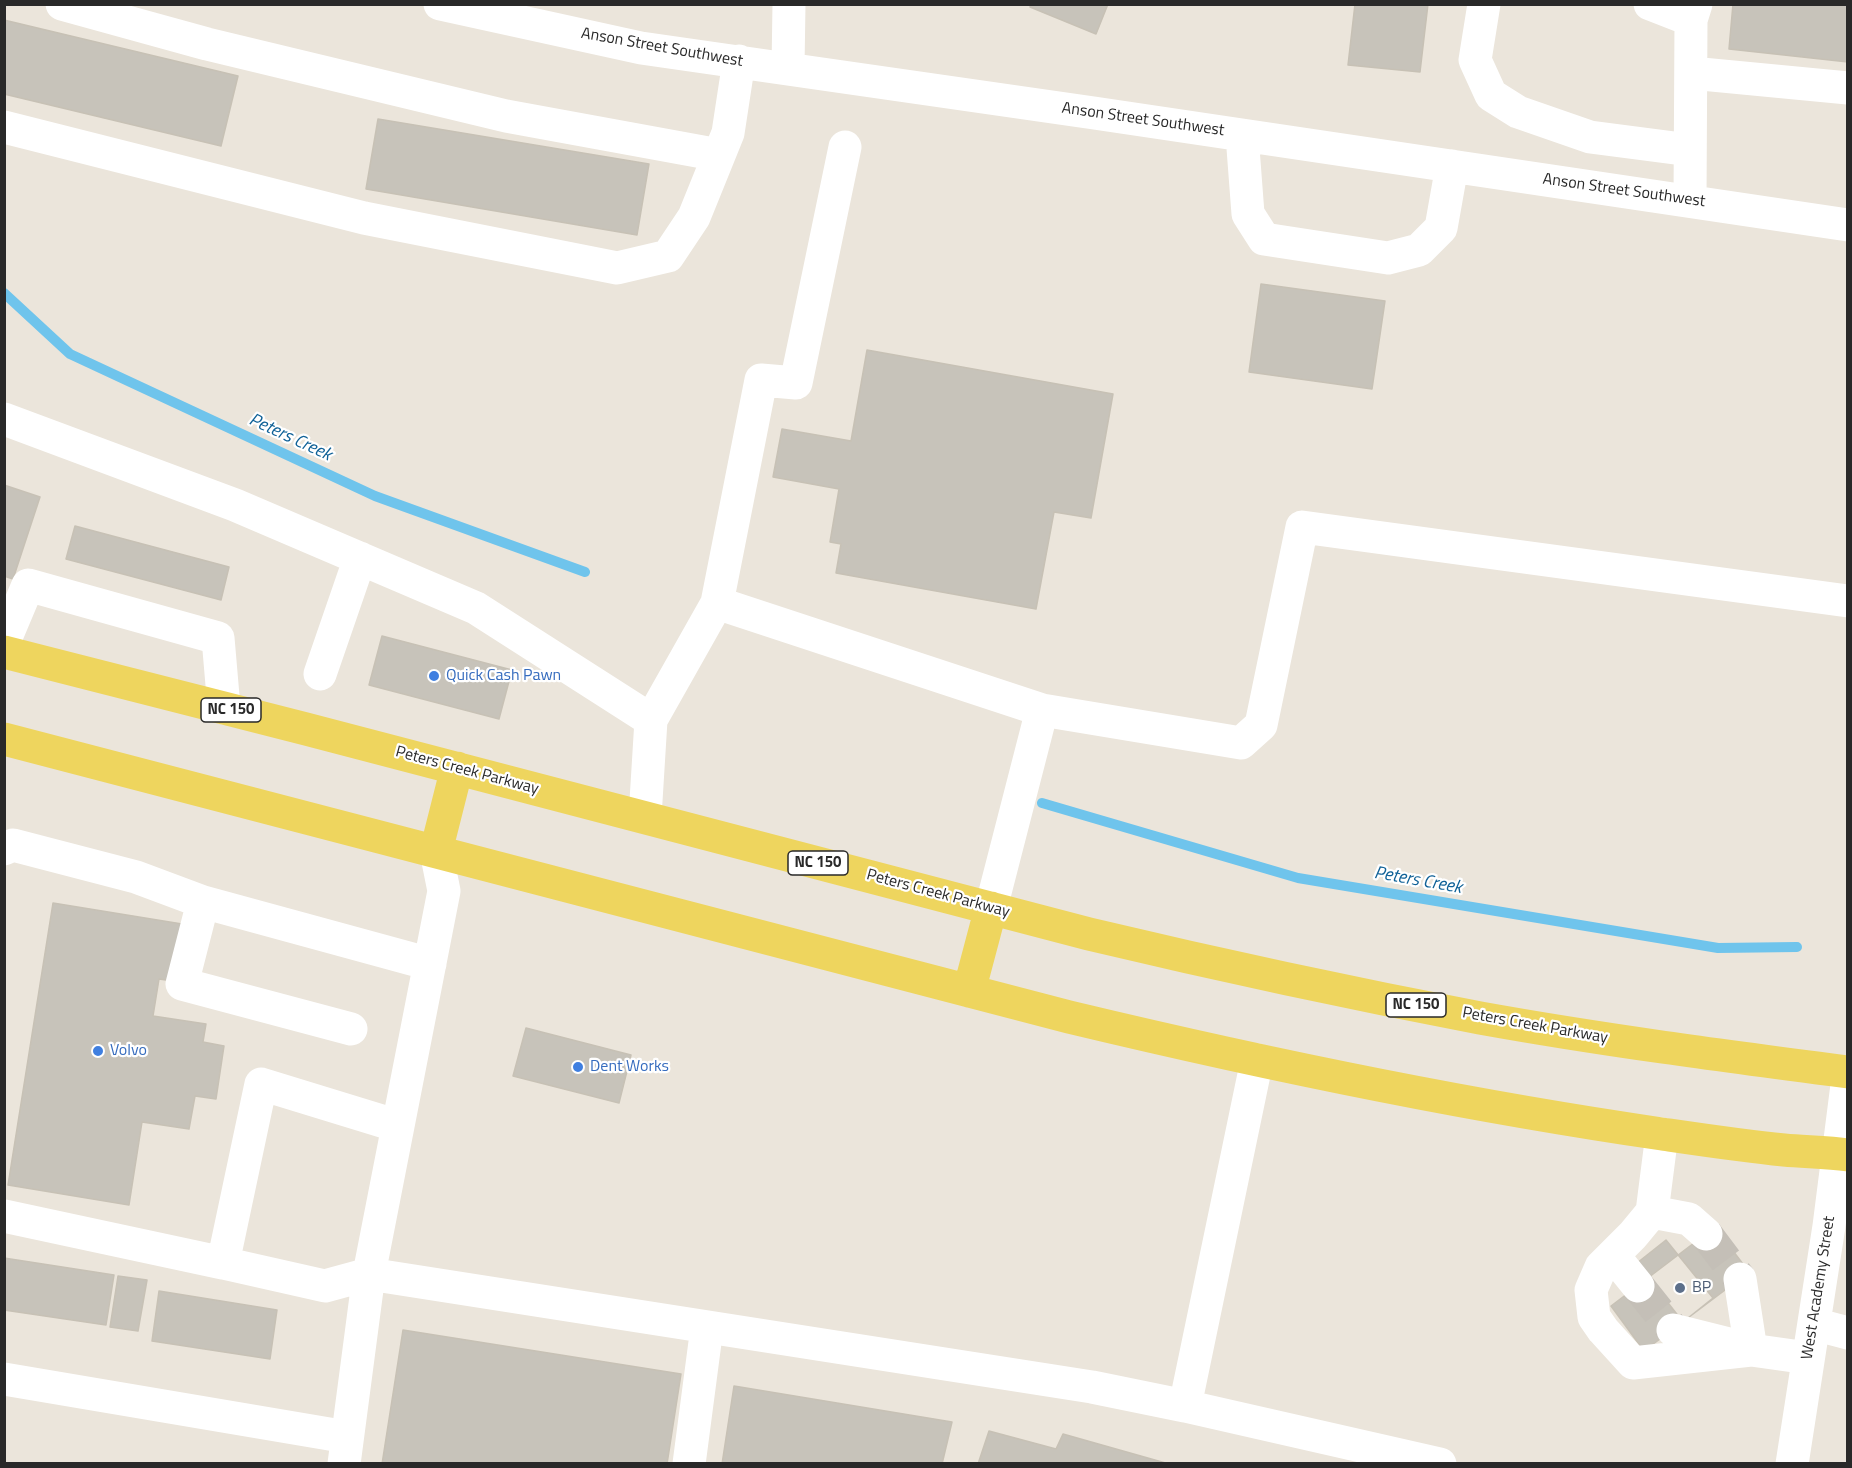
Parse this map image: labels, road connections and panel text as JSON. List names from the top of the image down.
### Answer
{
  "streets": {
    "main road": ["NC 150", "Peters Creek Parkway"],
    "street": ["Anson Street Southwest", "West Academy Street"]
  },
  "water": ["Peters Creek"],
  "places": [
    "Quick Cash Pawn",
    "Volvo",
    "Dent Works",
    "BP"
  ]
}
